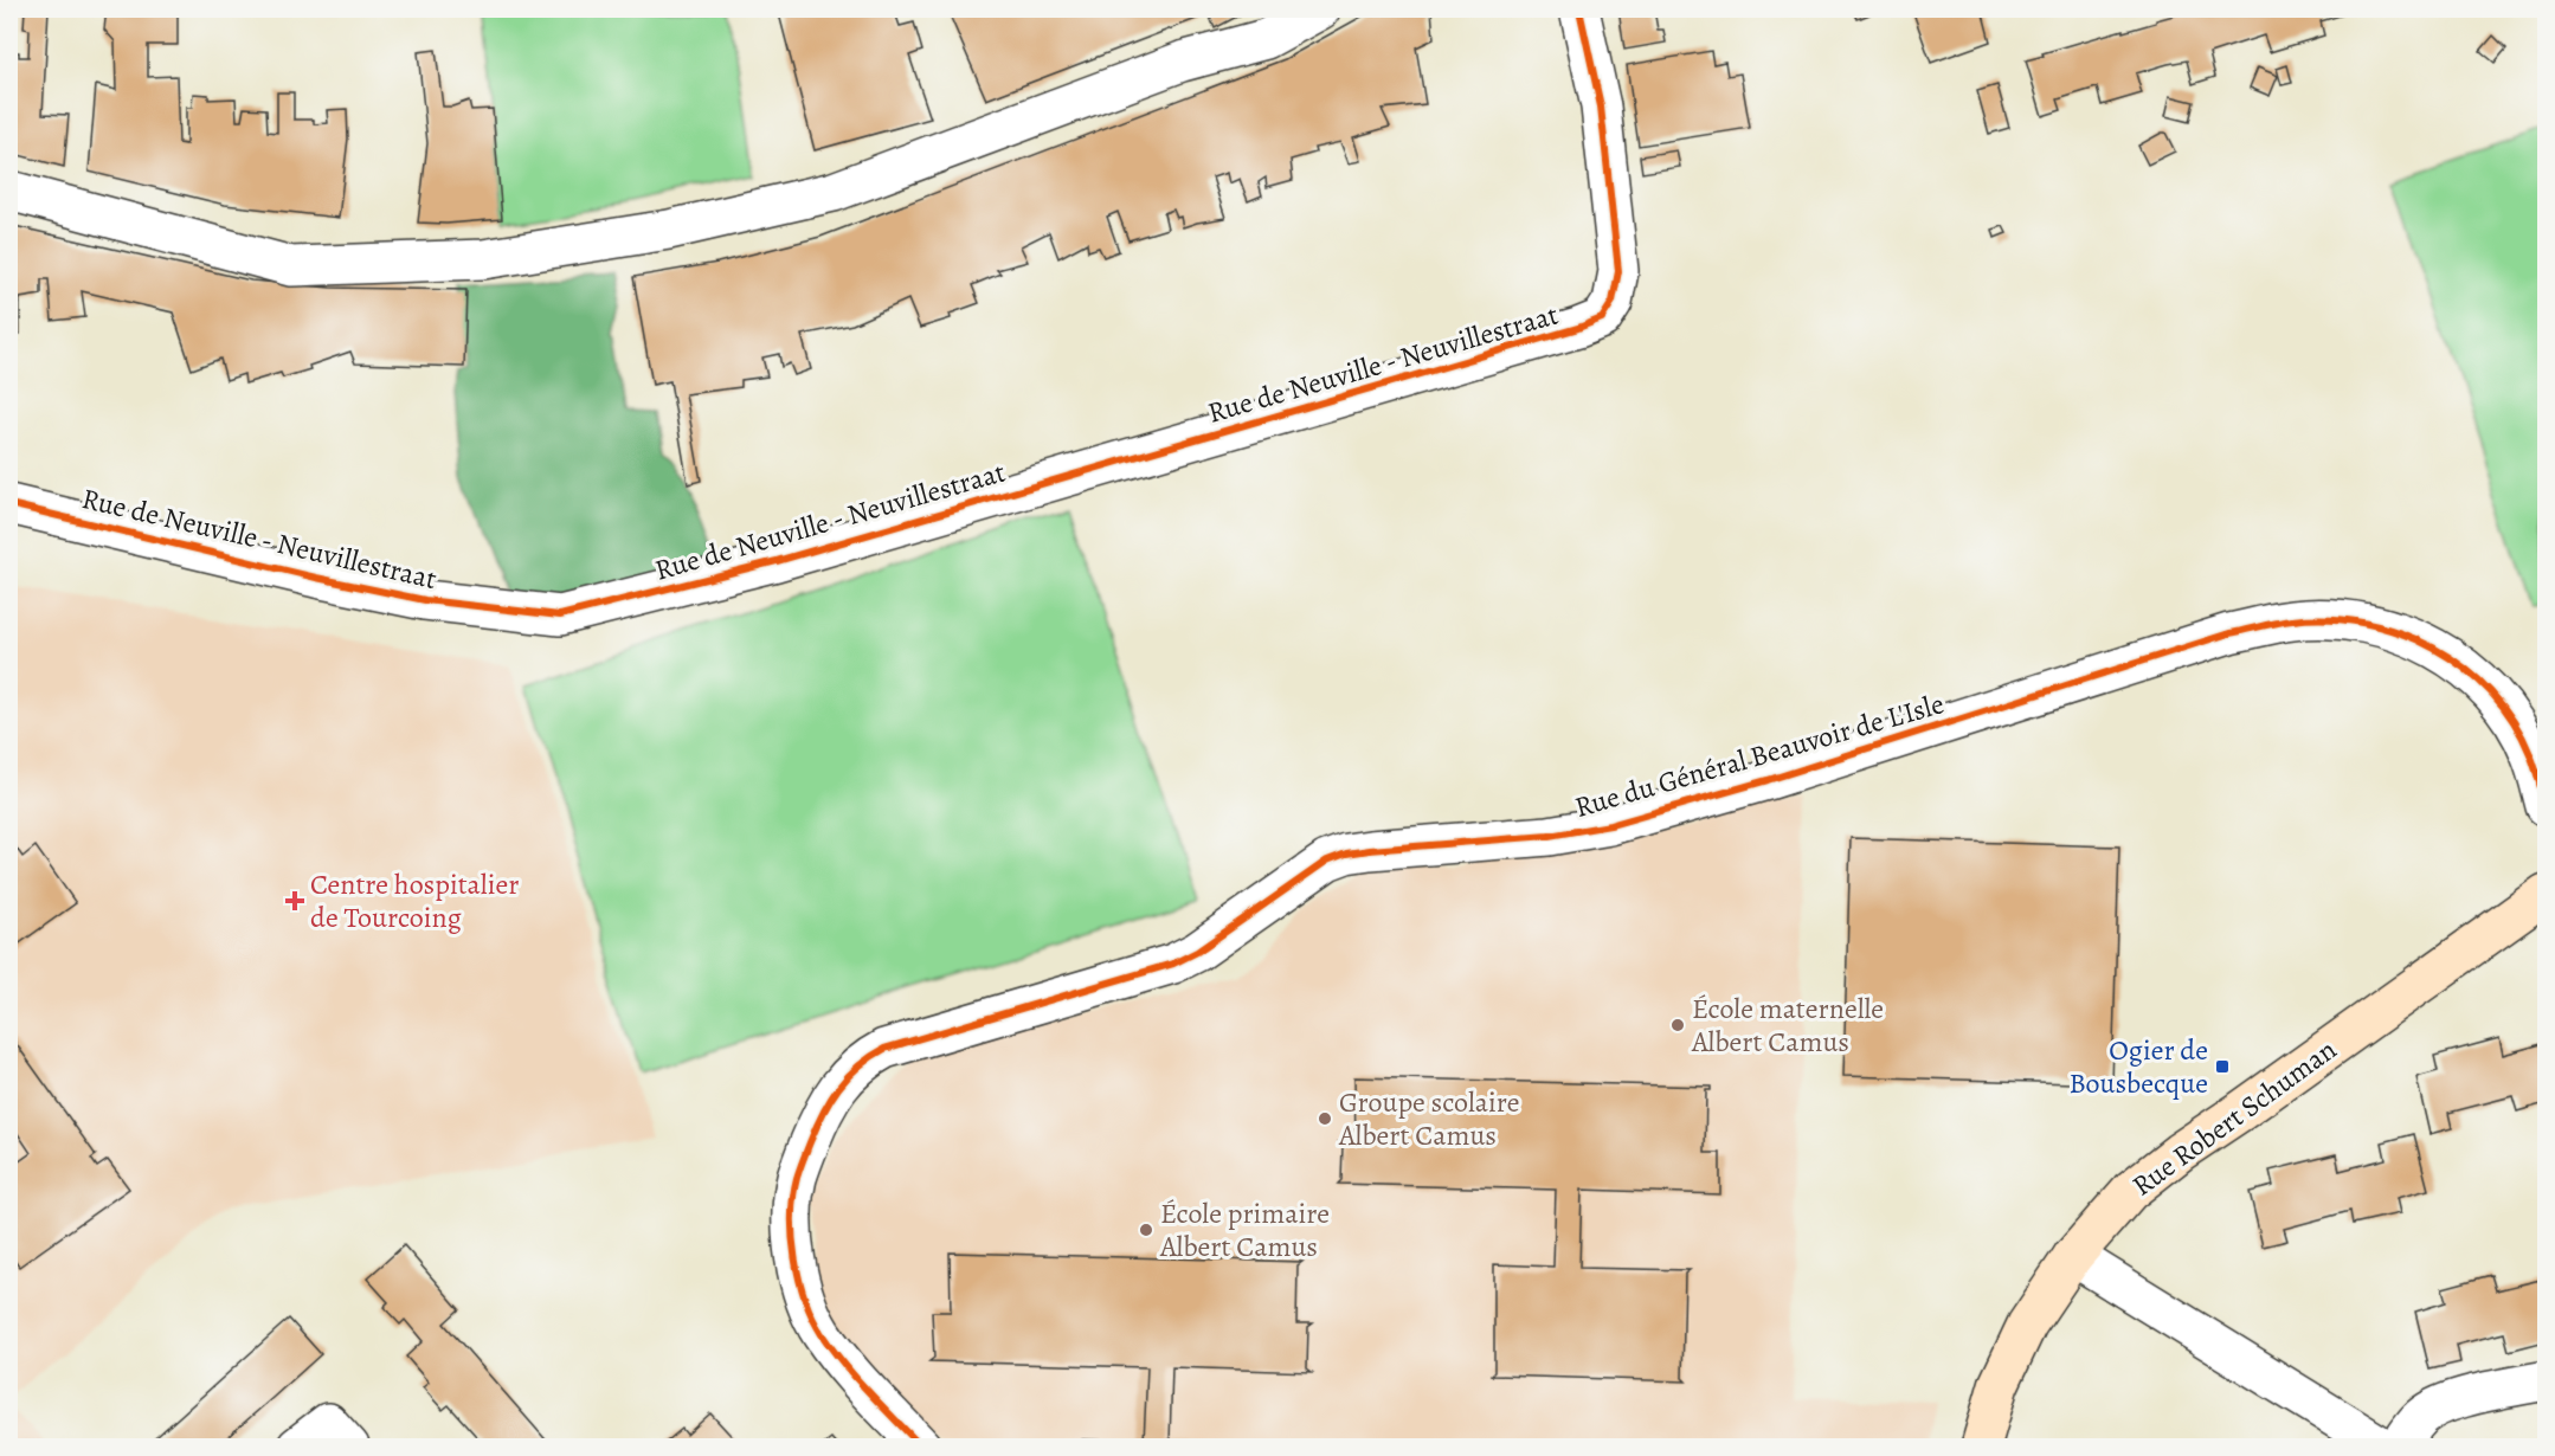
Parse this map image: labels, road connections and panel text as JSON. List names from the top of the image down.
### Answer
{
  "streets": {
    "street": ["Rue de Neuville - Neuvillestraat", "Rue du Général Beauvoir de L'Isle", "Rue Robert Schuman"]
  },
  "places": {
    "health": ["Centre hospitalier de Tourcoing"],
    "other": ["École maternelle Albert Camus", "Groupe scolaire Albert Camus", "École primaire Albert Camus"],
    "transit": ["Ogier de Bousbecque"]
  }
}
